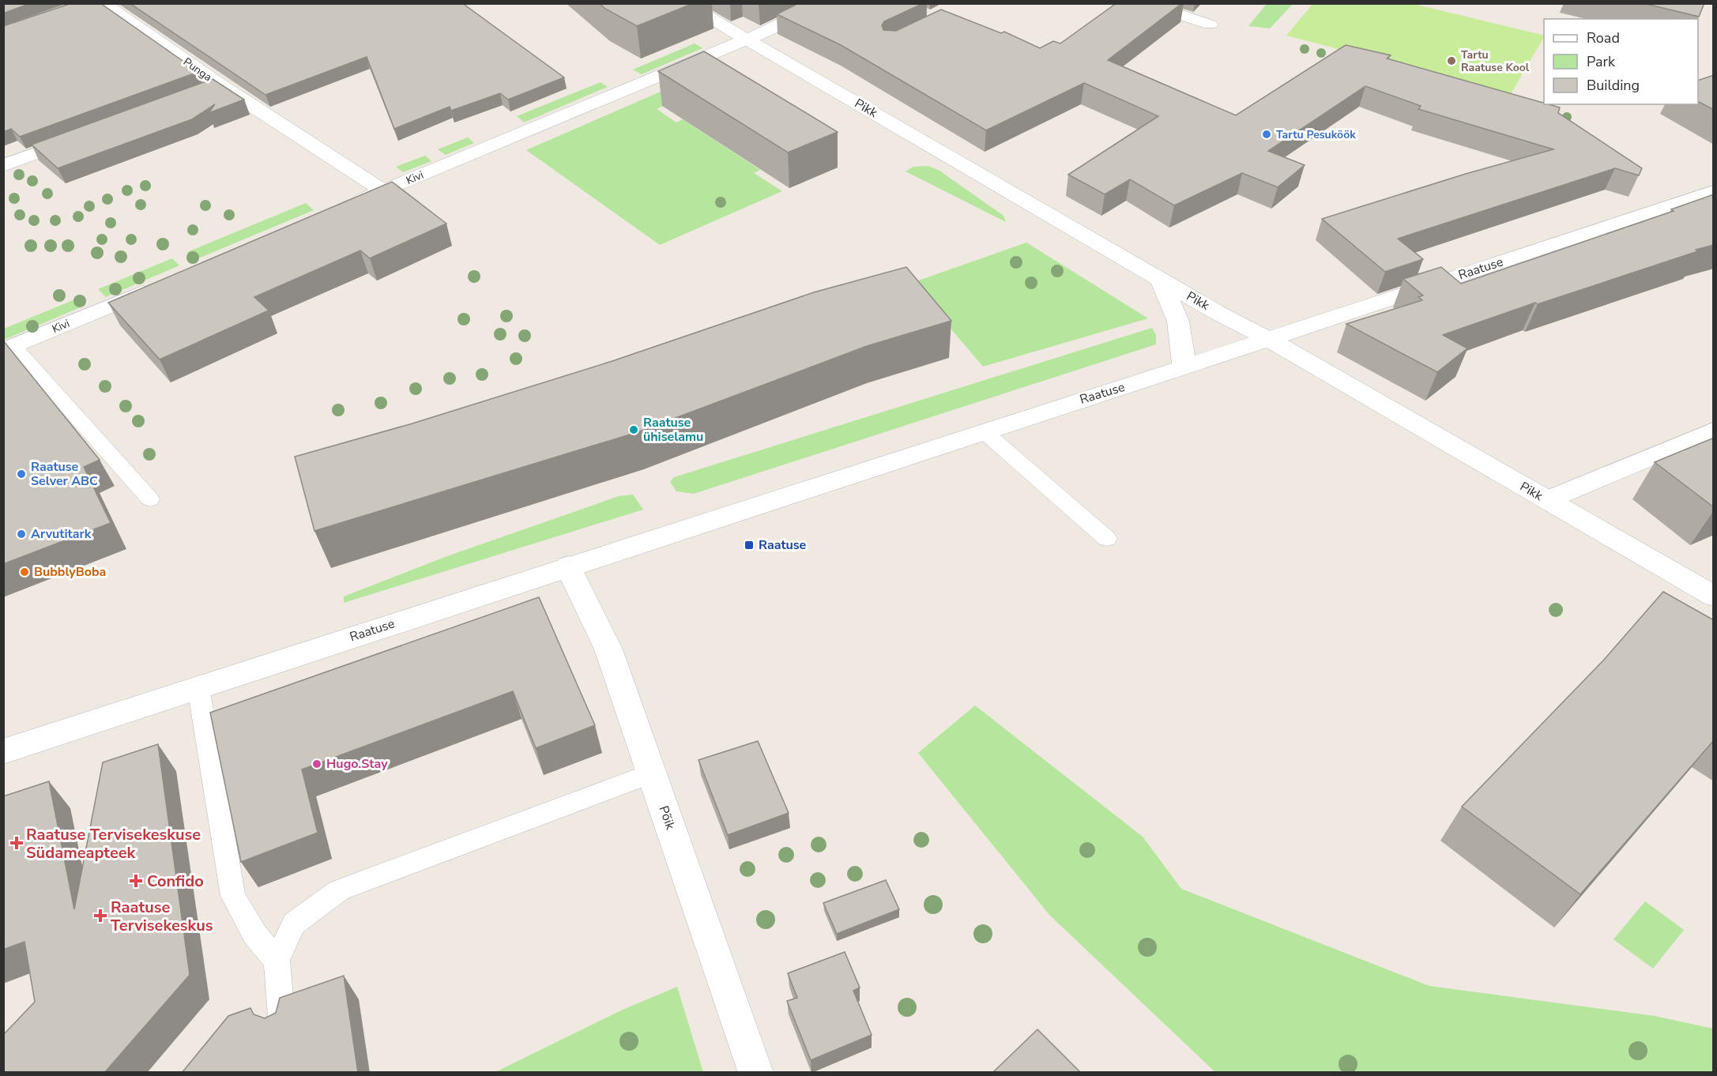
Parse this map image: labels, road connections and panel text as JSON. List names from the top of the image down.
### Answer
{
  "streets": {
    "street": [
      "Punga",
      "Pikk",
      "Kivi",
      "Raatuse",
      "Põik"
    ]
  },
  "crossings": [
    ["Pikk", "Kivi"],
    ["Pikk", "Raatuse"],
    ["Raatuse", "Põik"]
  ],
  "places": {
    "other": [
      "Tartu Raatuse Kool",
      "Tartu Pesuköök",
      "Raatuse ühiselamu",
      "Raatuse Selver ABC",
      "Arvutitark",
      "BubblyBoba",
      "Hugo.Stay"
    ],
    "transit": ["Raatuse"],
    "health": ["Raatuse Tervisekeskuse Südameapteek", "Confido", "Raatuse Tervisekeskus"]
  },
  "legend": ["Road", "Park", "Building"]
}
